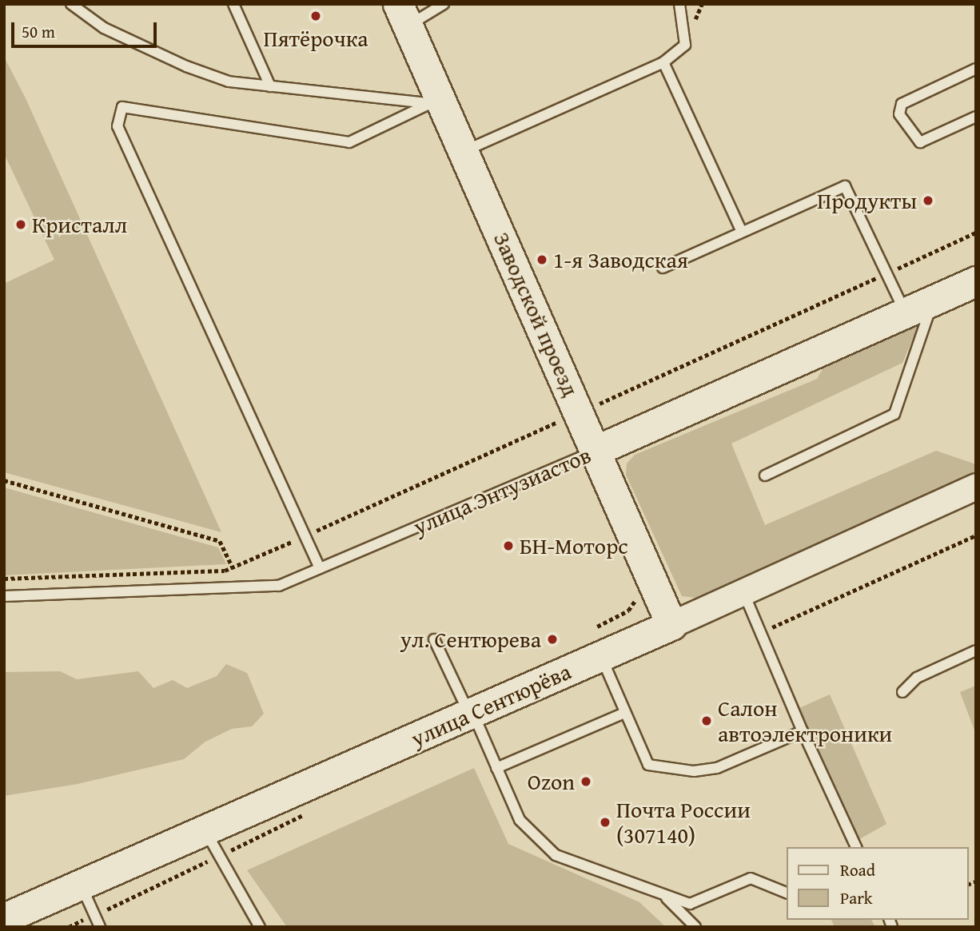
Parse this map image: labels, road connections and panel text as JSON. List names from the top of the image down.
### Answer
{
  "streets": {
    "main road": ["Заводской проезд", "улица Энтузиастов", "улица Сентюрёва"]
  },
  "crossings": [
    ["Заводской проезд", "улица Энтузиастов"],
    ["Заводской проезд", "улица Сентюрёва"]
  ],
  "places": [
    "Пятёрочка",
    "Продукты",
    "Кристалл",
    "1-я Заводская",
    "БН-Моторс",
    "ул. Сентюрева",
    "Салон автоэлектроники",
    "Ozon",
    "Почта России (307140)"
  ],
  "legend": ["Road", "Park"],
  "scale_bar": "50 m"
}
